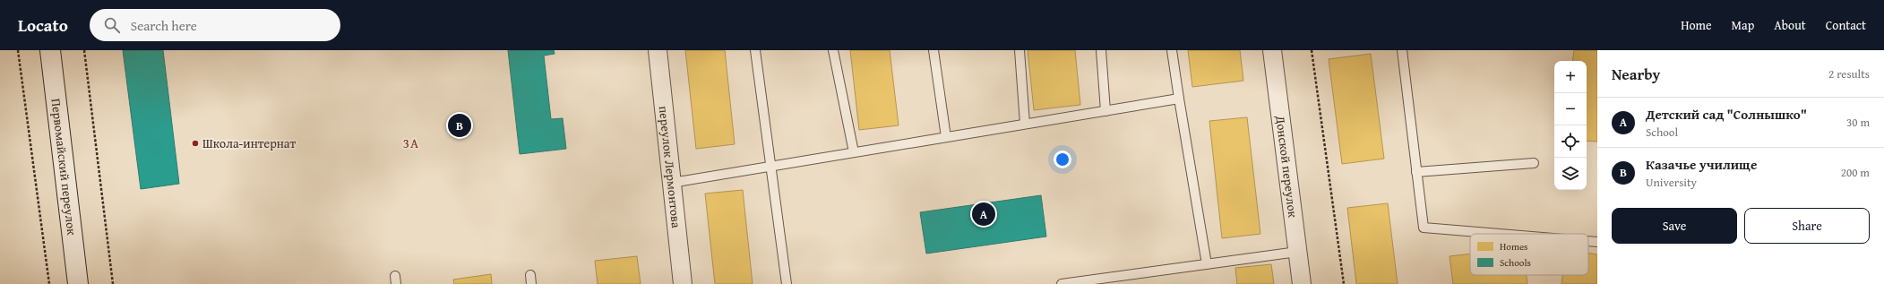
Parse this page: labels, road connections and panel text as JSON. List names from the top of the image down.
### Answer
{
  "streets": {
    "street": ["Первомайский переулок", "переулок Лермонтова", "Донской переулок"]
  },
  "districts": ["3А"],
  "places": ["Школа-интернат"],
  "legend": ["Homes", "Schools"],
  "page": {
    "header": "Locato",
    "search": "Search here",
    "nav": [
      "Home",
      "Map",
      "About",
      "Contact"
    ],
    "heading": ["Nearby", "2 results"],
    "map_buttons": ["+", "−"],
    "list": [
      {
        "mark": "A",
        "name": "Детский сад \"Солнышко\"",
        "note": "School",
        "value": "30 m"
      },
      {
        "mark": "B",
        "name": "Казачье училище",
        "note": "University",
        "value": "200 m"
      }
    ],
    "pins": ["B", "A"],
    "buttons": ["Save", "Share"]
  }
}
